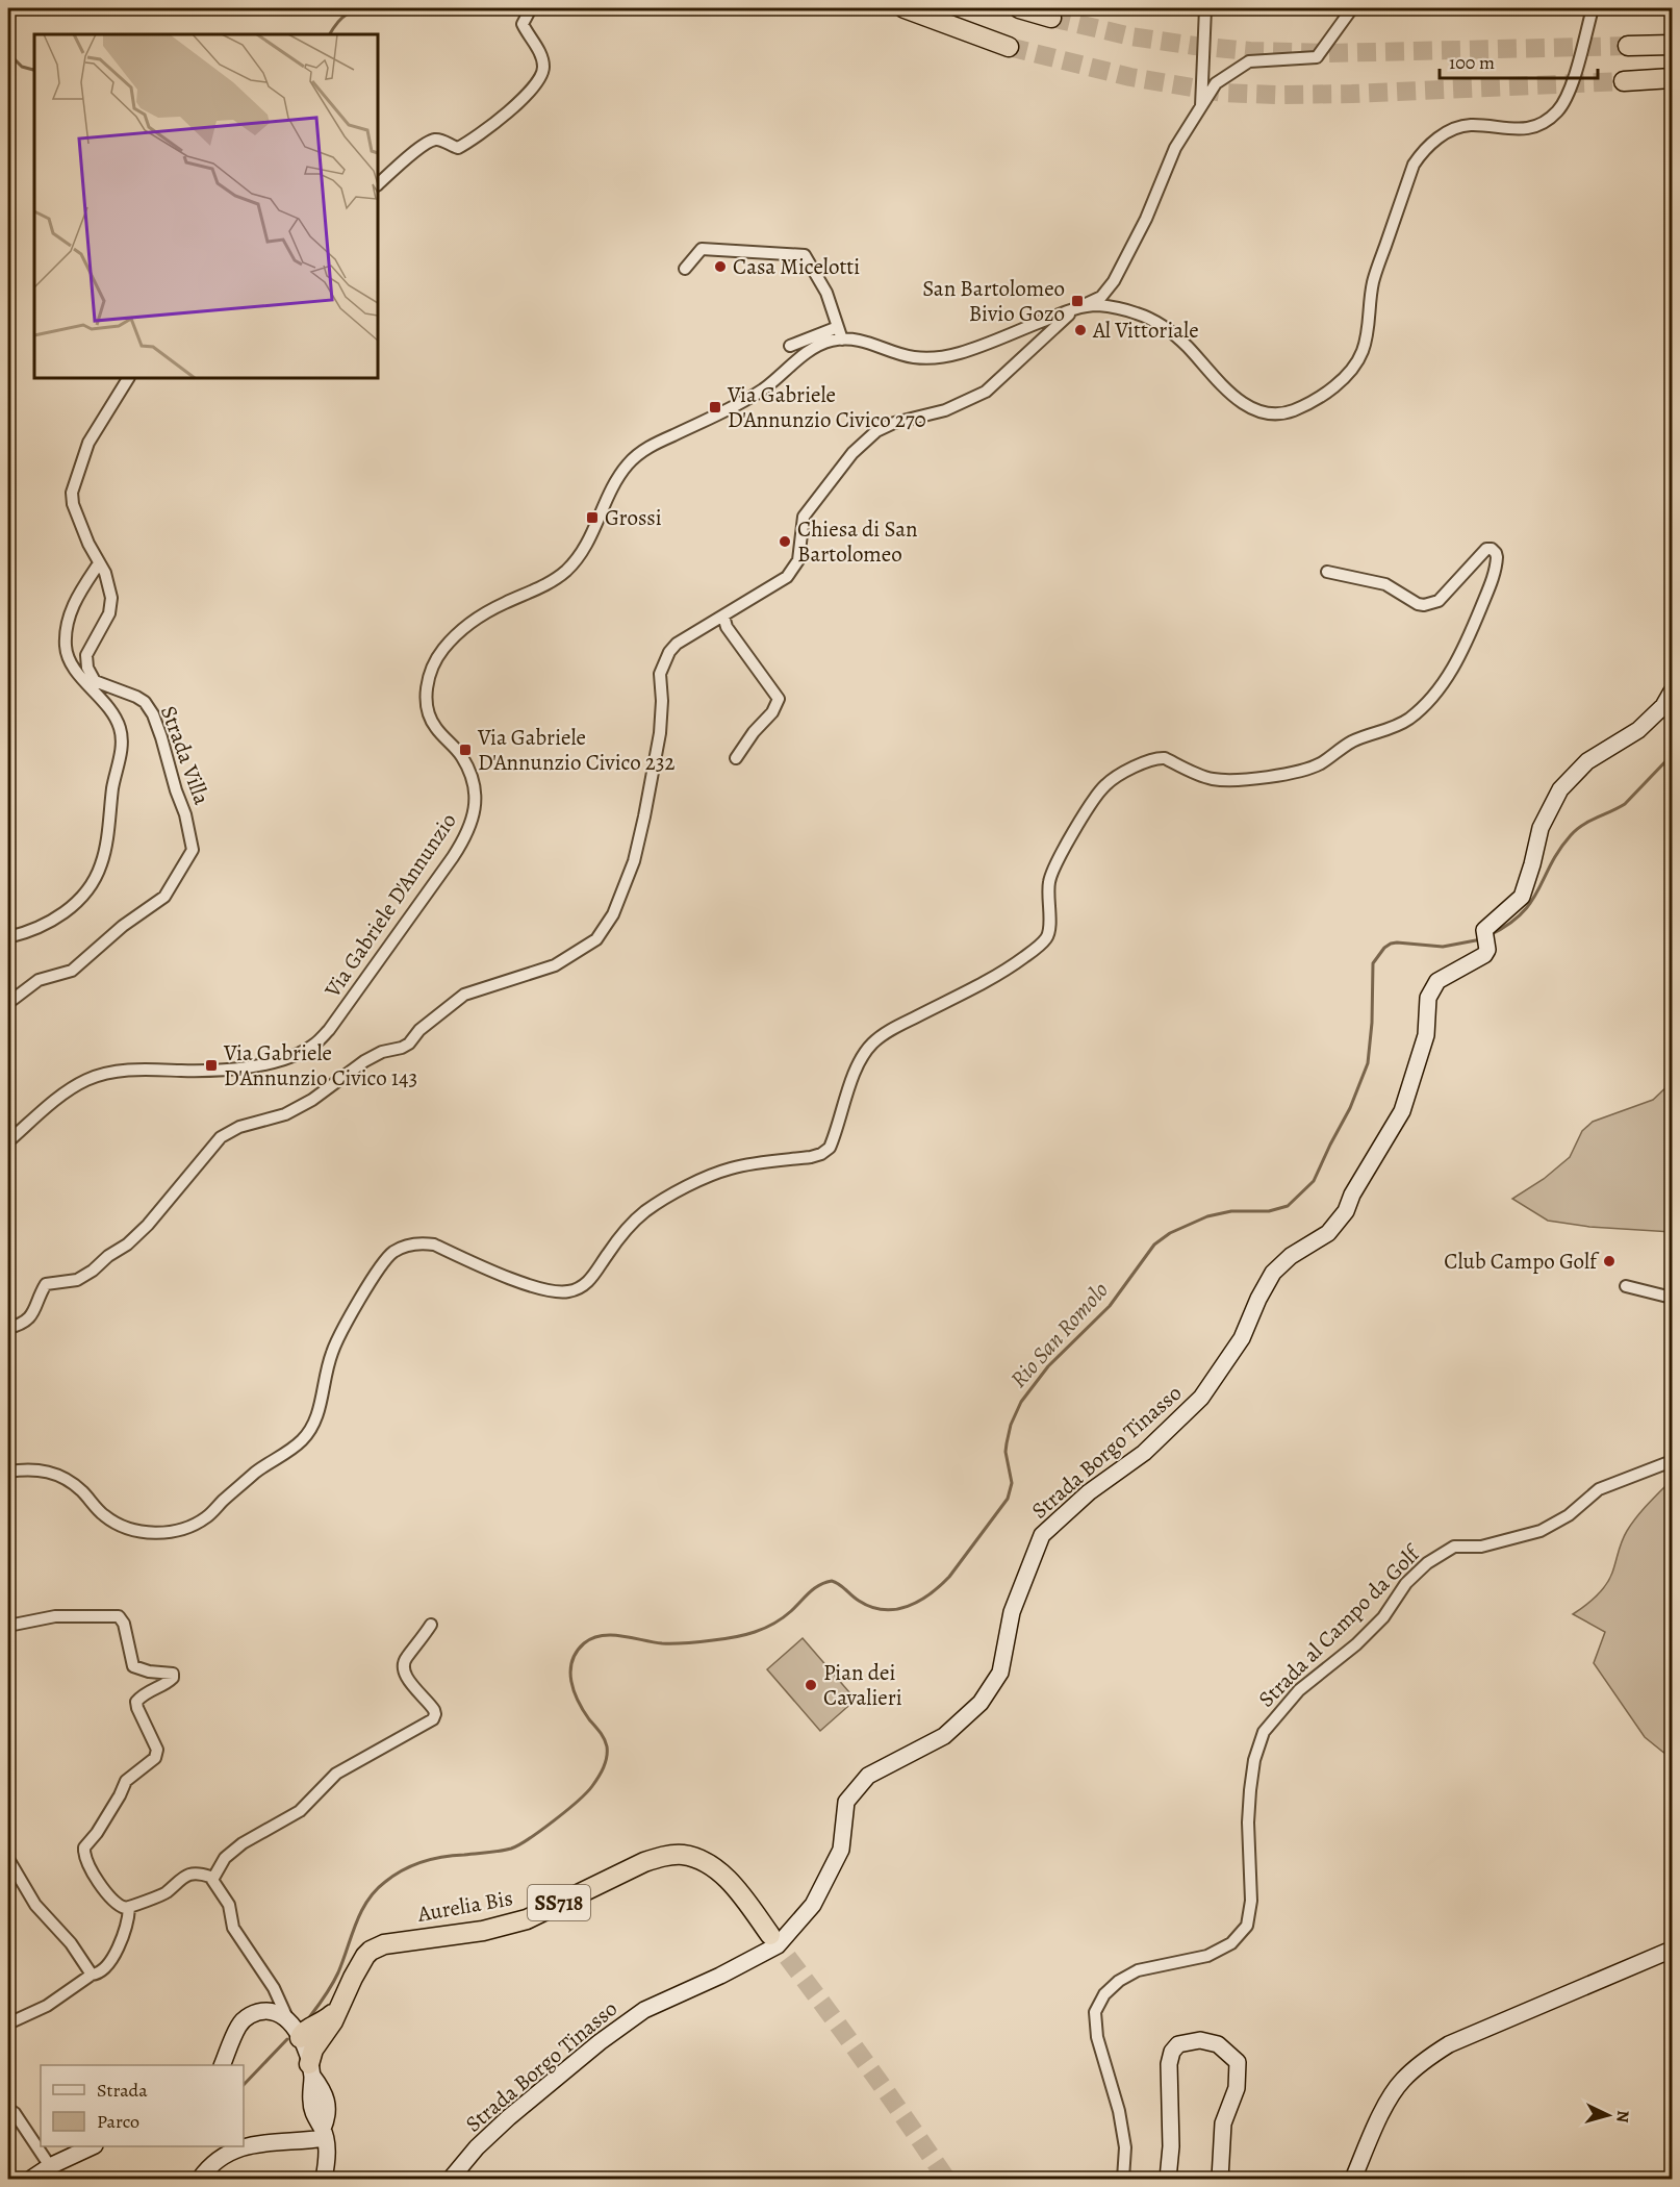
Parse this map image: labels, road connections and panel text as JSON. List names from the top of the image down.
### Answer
{
  "streets": {
    "highway": ["SS718", "Aurelia Bis"],
    "street": [
      "Strada Villa",
      "Via Gabriele D'Annunzio",
      "Strada Borgo Tinasso",
      "Strada al Campo da Golf"
    ]
  },
  "water": ["Rio San Romolo"],
  "places": {
    "other": [
      "Casa Micelotti",
      "Al Vittoriale",
      "Chiesa di San Bartolomeo",
      "Club Campo Golf",
      "Pian dei Cavalieri"
    ],
    "transit": [
      "San Bartolomeo Bivio Gozo",
      "Via Gabriele D'Annunzio Civico 270",
      "Grossi",
      "Via Gabriele D'Annunzio Civico 232",
      "Via Gabriele D'Annunzio Civico 143"
    ]
  },
  "legend": ["Strada", "Parco"],
  "scale_bar": "100 m",
  "north": "right"
}
